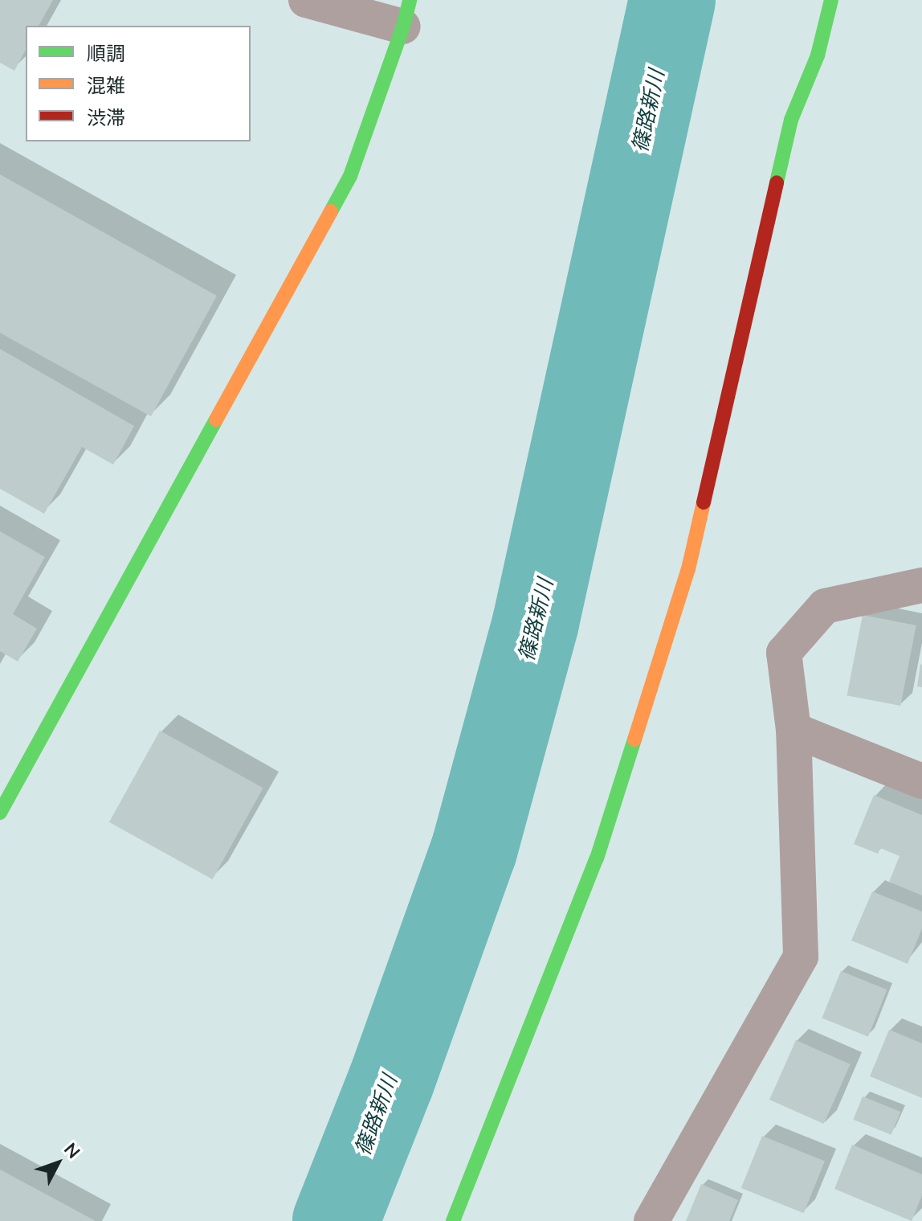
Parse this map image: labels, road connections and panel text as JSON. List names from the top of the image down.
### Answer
{
  "water": ["篠路新川"],
  "legend": ["順調", "混雑", "渋滞"],
  "north": "top right"
}
